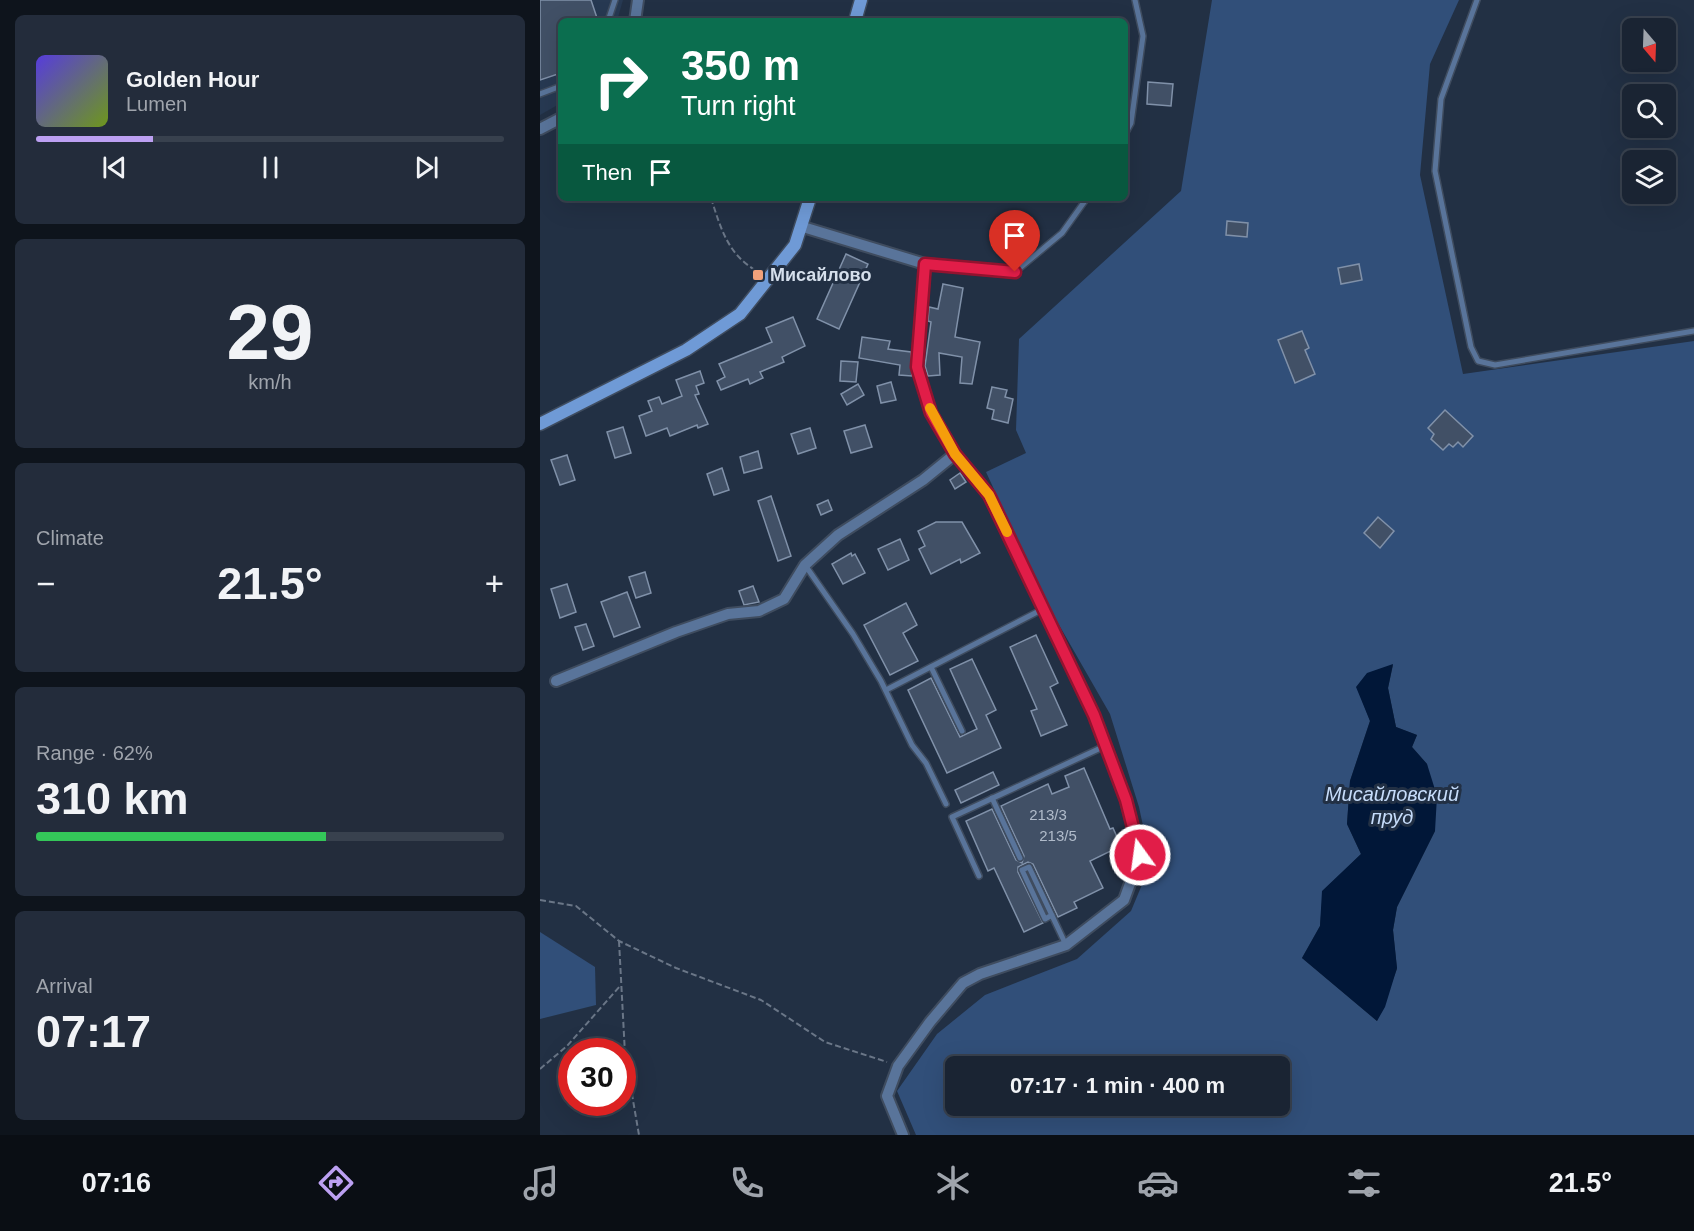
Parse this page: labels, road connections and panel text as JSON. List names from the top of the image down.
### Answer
{
  "water": ["Мисайловский пруд"],
  "places": {
    "transit": ["Мисайлово"]
  },
  "house_numbers": ["213/3", "213/5"],
  "north": "bottom",
  "page": {
    "turn": ["350 m", "Turn right"],
    "song": ["Golden Hour", "Lumen"],
    "then": "Then",
    "tile": [
      ["29", "km/h"],
      "Climate",
      ["Range · 62%", "310 km"],
      ["Arrival", "07:17"]
    ],
    "heat": ["−", "21.5°", "+"],
    "limit": "30",
    "trip": "07:17 · 1 min · 400 m",
    "tabs": ["07:16", "21.5°"]
  }
}
